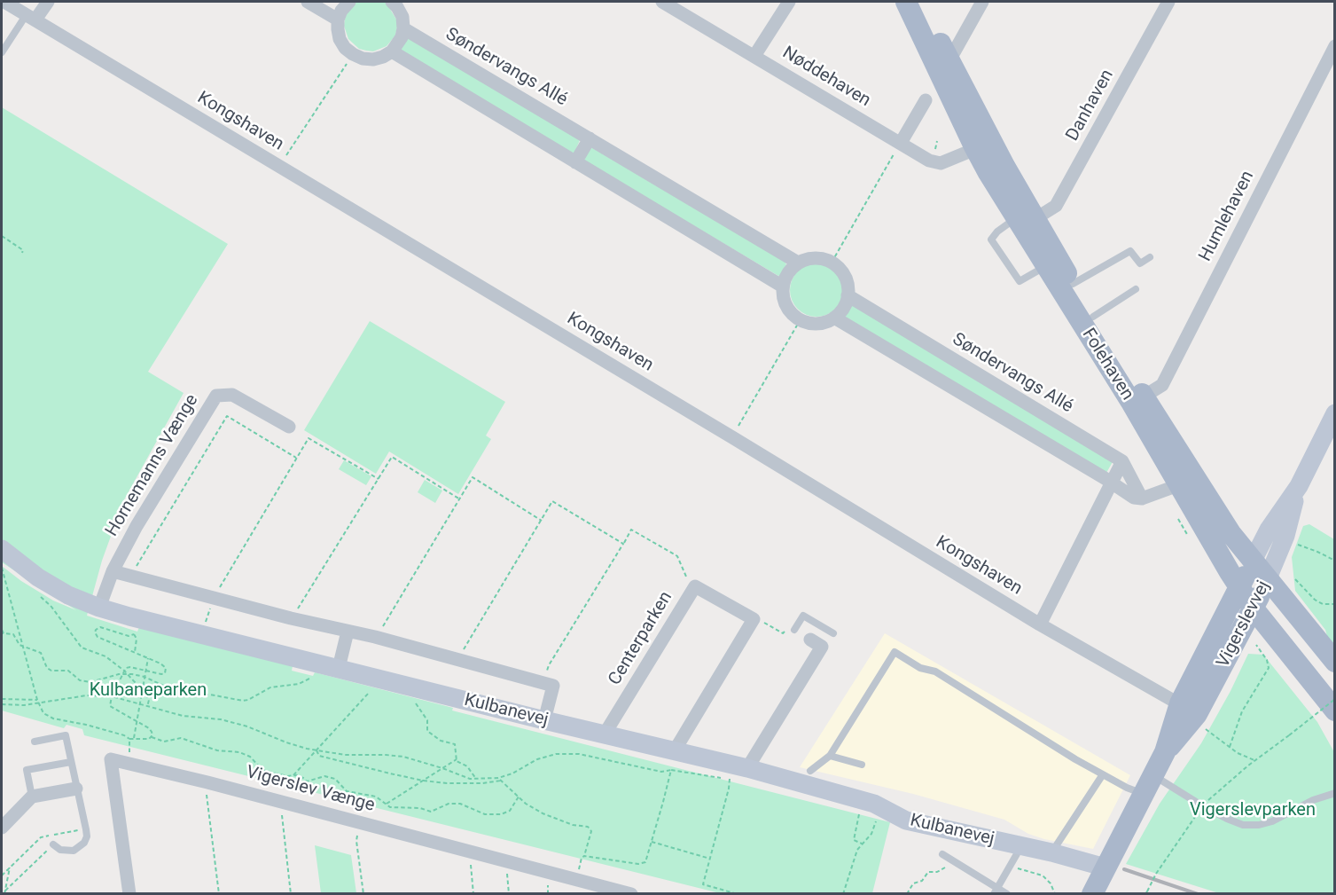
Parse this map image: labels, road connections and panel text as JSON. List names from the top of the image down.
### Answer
{
  "streets": {
    "main road": ["Folehaven", "Vigerslevvej"],
    "street": [
      "Søndervangs Allé",
      "Nøddehaven",
      "Danhaven",
      "Kongshaven",
      "Humlehaven",
      "Hornemanns Vænge",
      "Centerparken",
      "Kulbanevej",
      "Vigerslev Vænge"
    ]
  },
  "crossings": [
    ["Nøddehaven", "Folehaven"],
    ["Danhaven", "Folehaven"],
    ["Kongshaven", "Vigerslevvej"],
    ["Humlehaven", "Folehaven"],
    ["Folehaven", "Vigerslevvej"],
    ["Hornemanns Vænge", "Kulbanevej"],
    ["Vigerslevvej", "Kulbanevej"],
    ["Centerparken", "Kulbanevej"]
  ],
  "parks": ["Kulbaneparken", "Vigerslevparken"]
}
